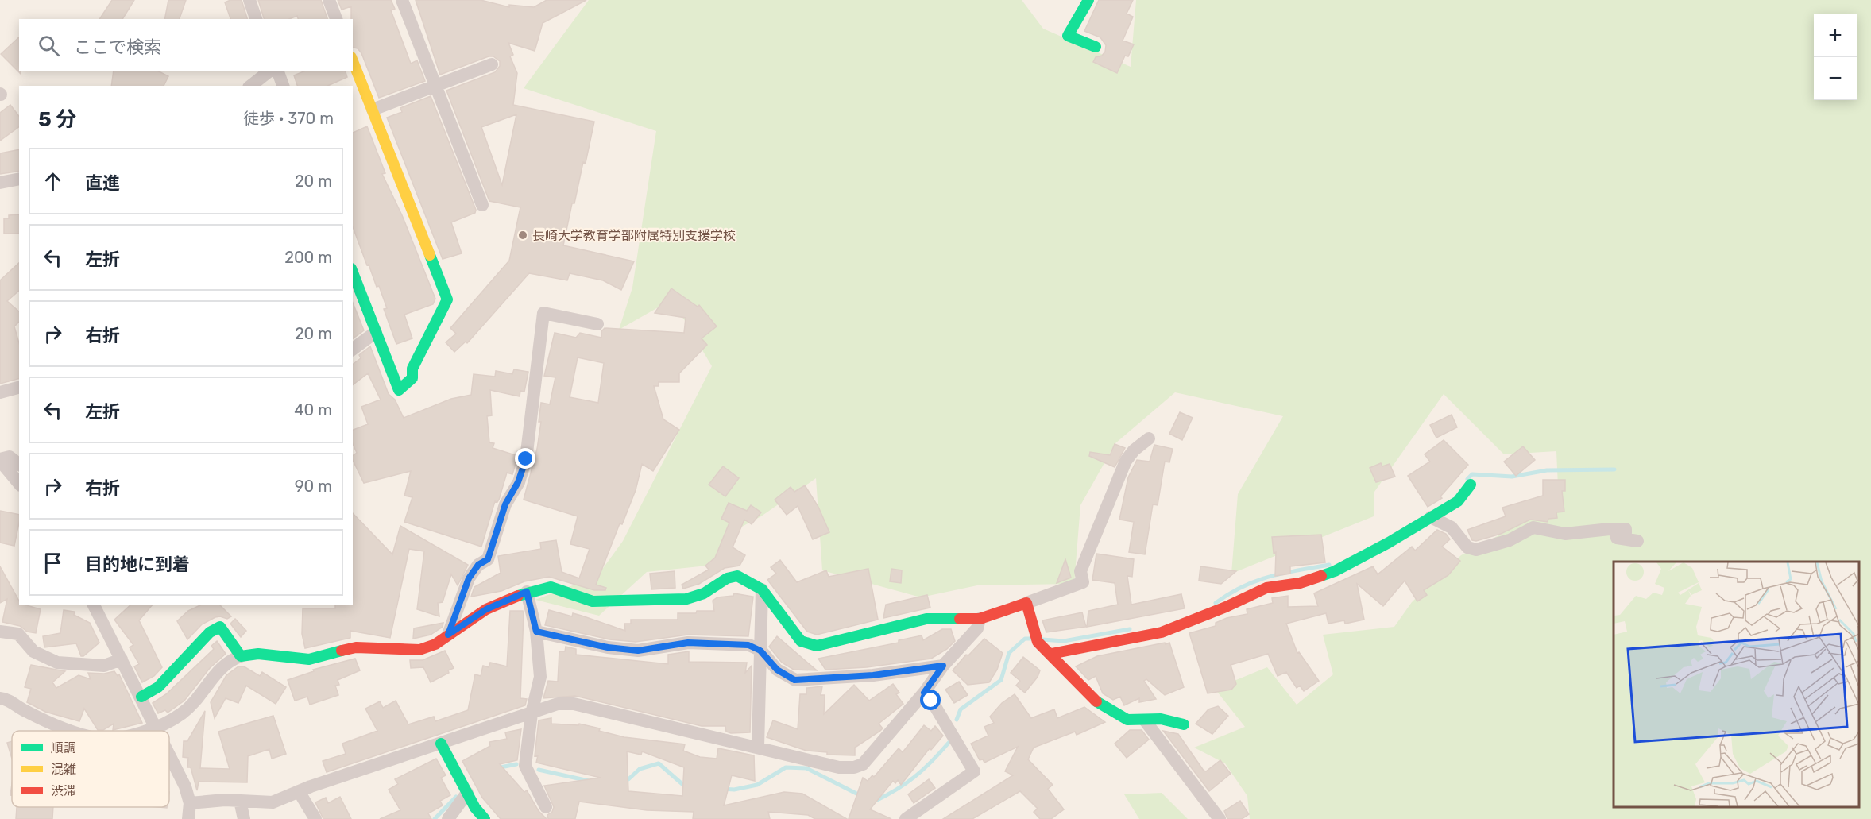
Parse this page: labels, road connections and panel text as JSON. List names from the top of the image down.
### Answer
{
  "places": ["長崎大学教育学部附属特別支援学校"],
  "legend": ["順調", "混雑", "渋滞"],
  "page": {
    "map_buttons": ["+", "−"],
    "search": "ここで検索",
    "heading": ["5 分", "徒歩 · 370 m"],
    "list": [
      ["直進", "20 m"],
      ["左折", "200 m"],
      ["右折", "20 m"],
      ["左折", "40 m"],
      ["右折", "90 m"],
      "目的地に到着"
    ]
  }
}
